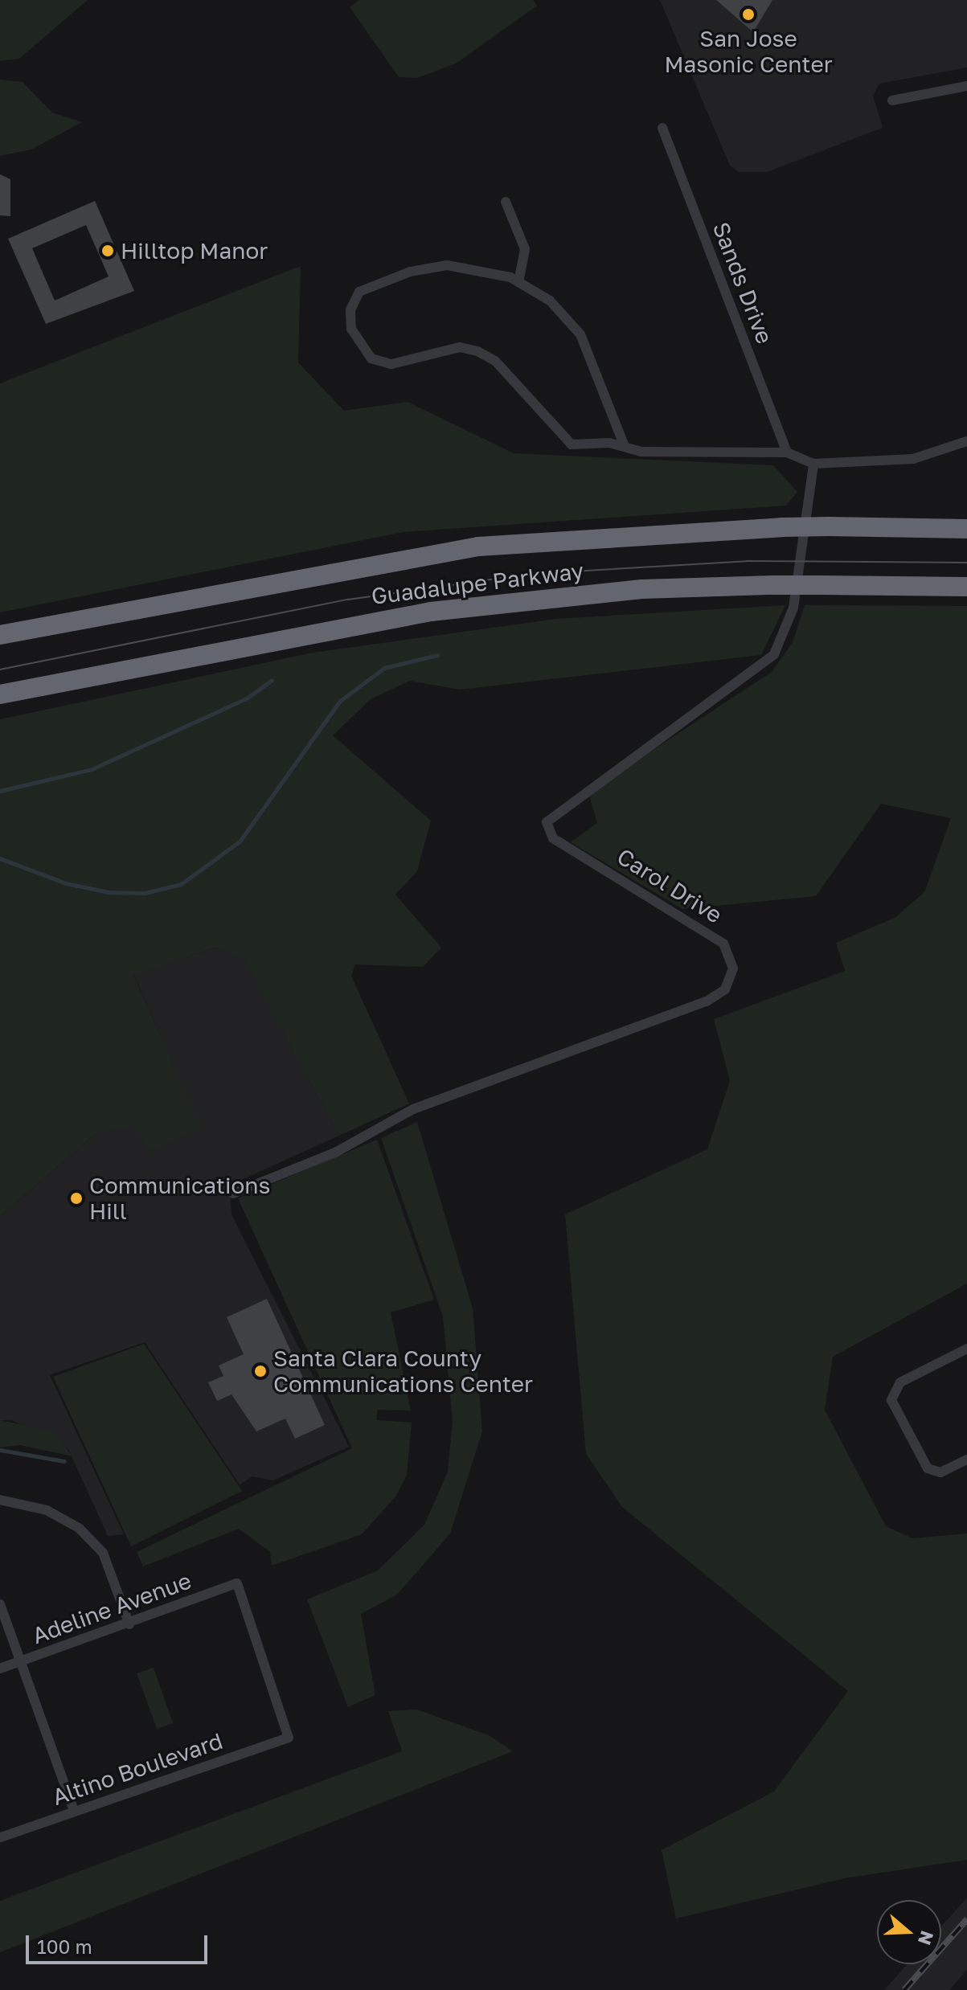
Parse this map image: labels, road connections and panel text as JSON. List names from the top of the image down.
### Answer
{
  "streets": {
    "highway": ["Guadalupe Parkway"],
    "street": [
      "Sands Drive",
      "Carol Drive",
      "Adeline Avenue",
      "Altino Boulevard"
    ]
  },
  "crossings": [
    ["Adeline Avenue", "Altino Boulevard"]
  ],
  "places": [
    "San Jose Masonic Center",
    "Hilltop Manor",
    "Communications Hill",
    "Santa Clara County Communications Center"
  ],
  "scale_bar": "100 m",
  "north": "right"
}
